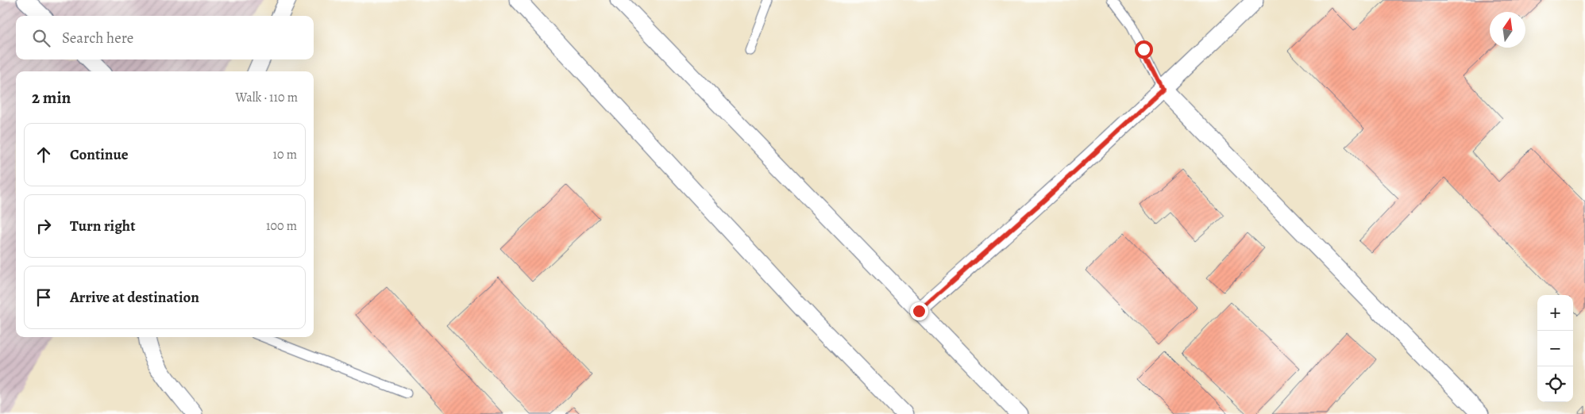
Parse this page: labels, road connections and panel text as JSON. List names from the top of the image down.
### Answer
{
  "north": "top",
  "page": {
    "search": "Search here",
    "heading": ["2 min", "Walk · 110 m"],
    "list": [
      ["Continue", "10 m"],
      ["Turn right", "100 m"],
      "Arrive at destination"
    ],
    "map_buttons": ["+", "−"]
  }
}
